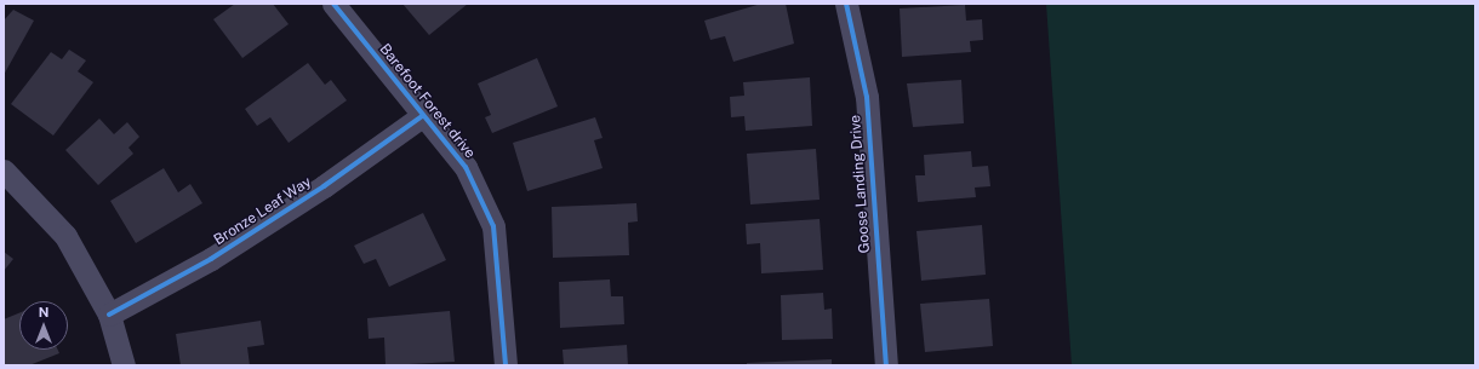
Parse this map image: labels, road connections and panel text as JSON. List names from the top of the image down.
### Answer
{
  "streets": {
    "street": ["Barefoot Forest drive", "Goose Landing Drive", "Bronze Leaf Way"]
  },
  "crossings": [
    ["Barefoot Forest drive", "Bronze Leaf Way"]
  ],
  "north": "top"
}
